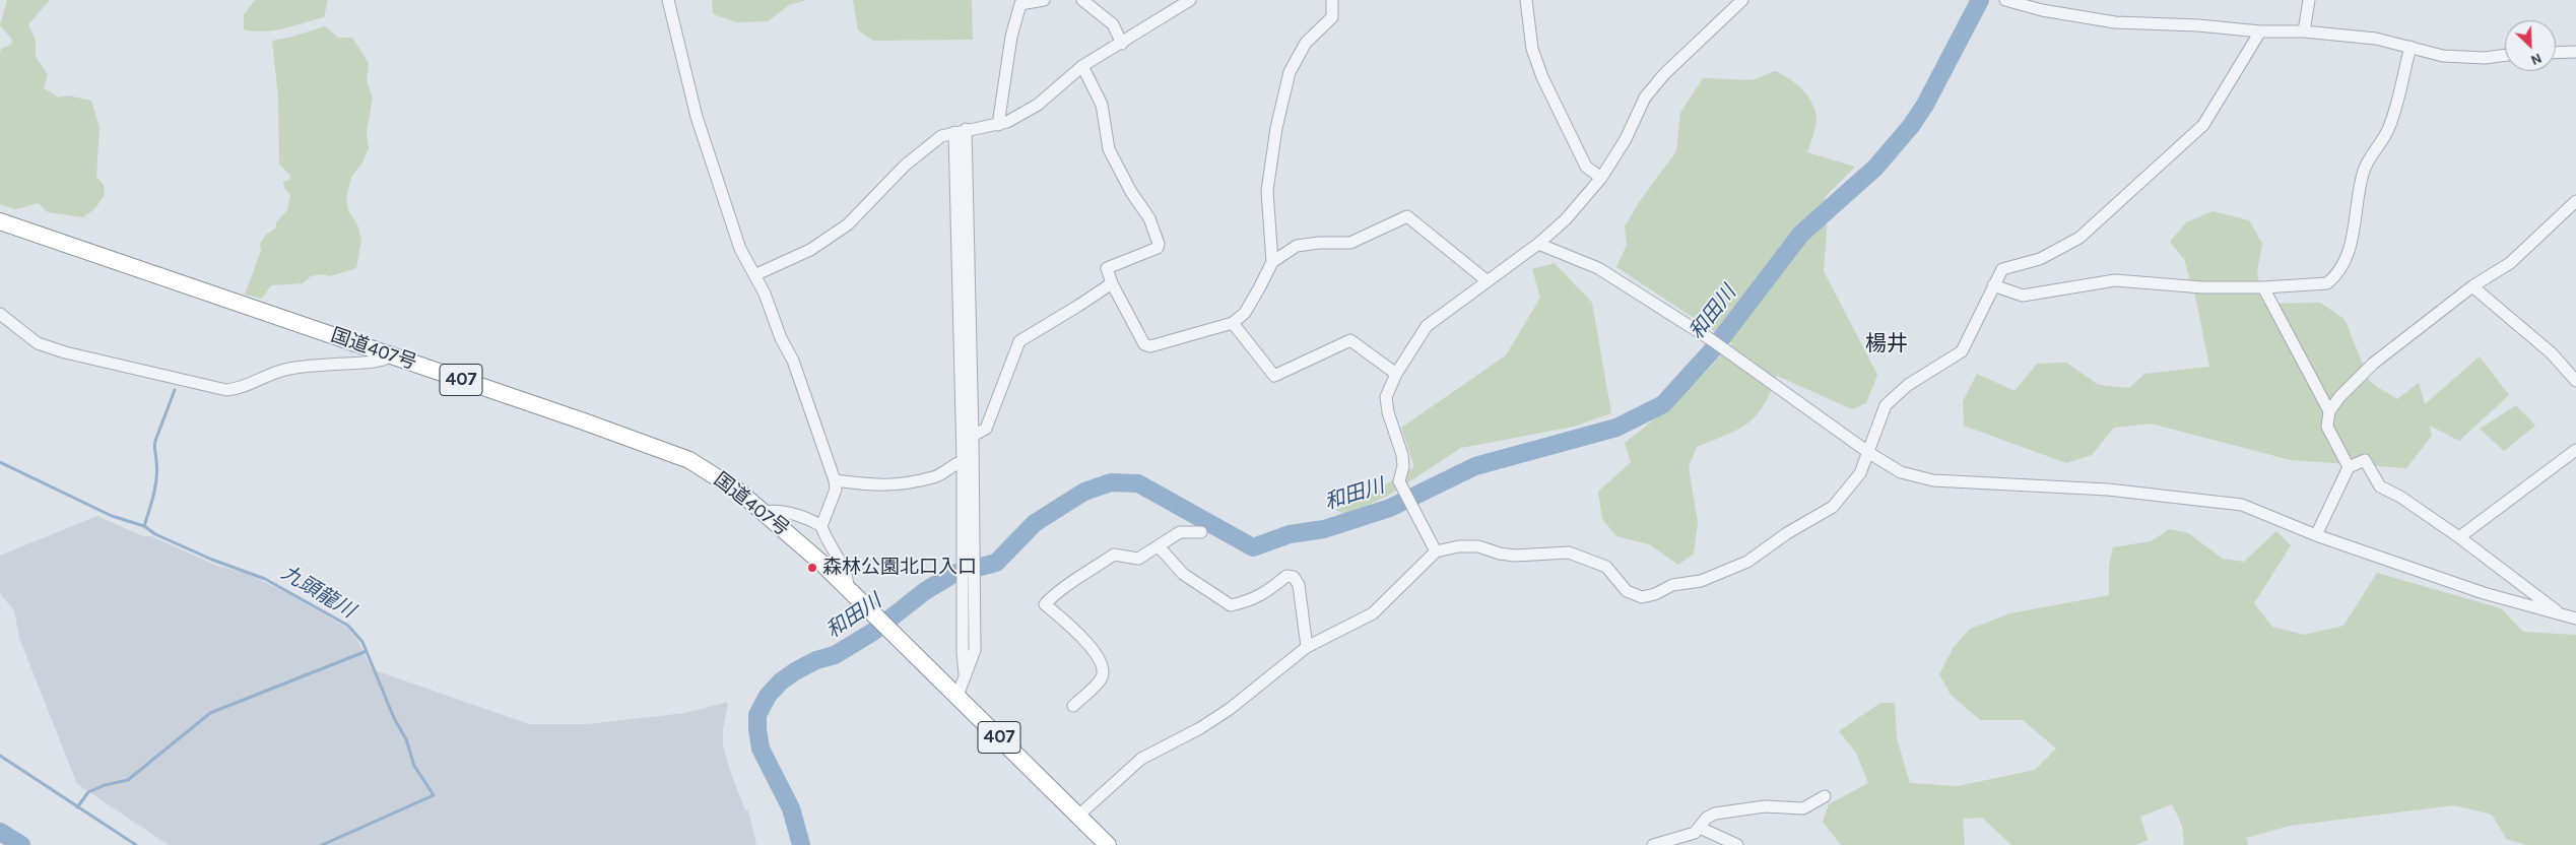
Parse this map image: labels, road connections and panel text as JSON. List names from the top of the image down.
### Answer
{
  "streets": {
    "highway": ["国道407号", "407"]
  },
  "crossings": [
    ["国道407号", "407"]
  ],
  "districts": ["楊井"],
  "water": ["和田川", "九頭龍川"],
  "places": ["森林公園北口入口"],
  "north": "bottom right"
}
